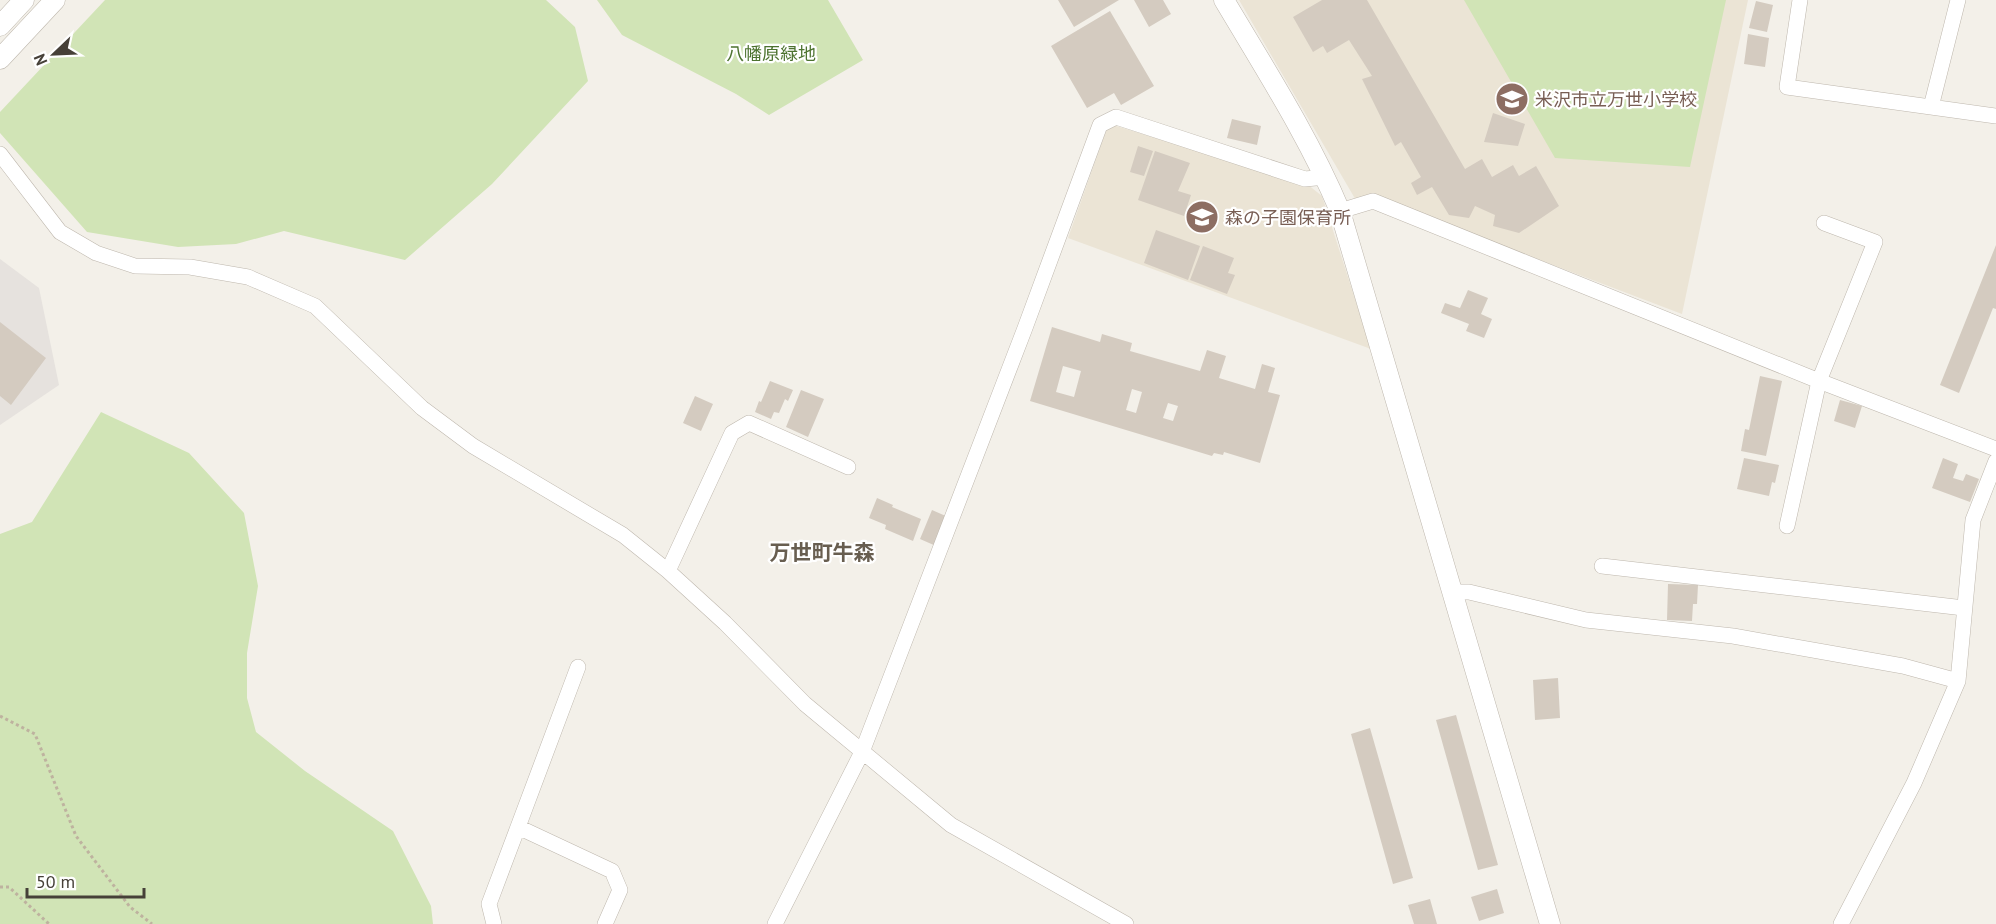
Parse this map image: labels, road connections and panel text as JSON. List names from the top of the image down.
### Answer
{
  "districts": ["万世町牛森"],
  "parks": ["八幡原緑地"],
  "places": {
    "school or university": ["米沢市立万世小学校", "森の子園保育所"]
  },
  "scale_bar": "50 m",
  "north": "bottom left"
}
